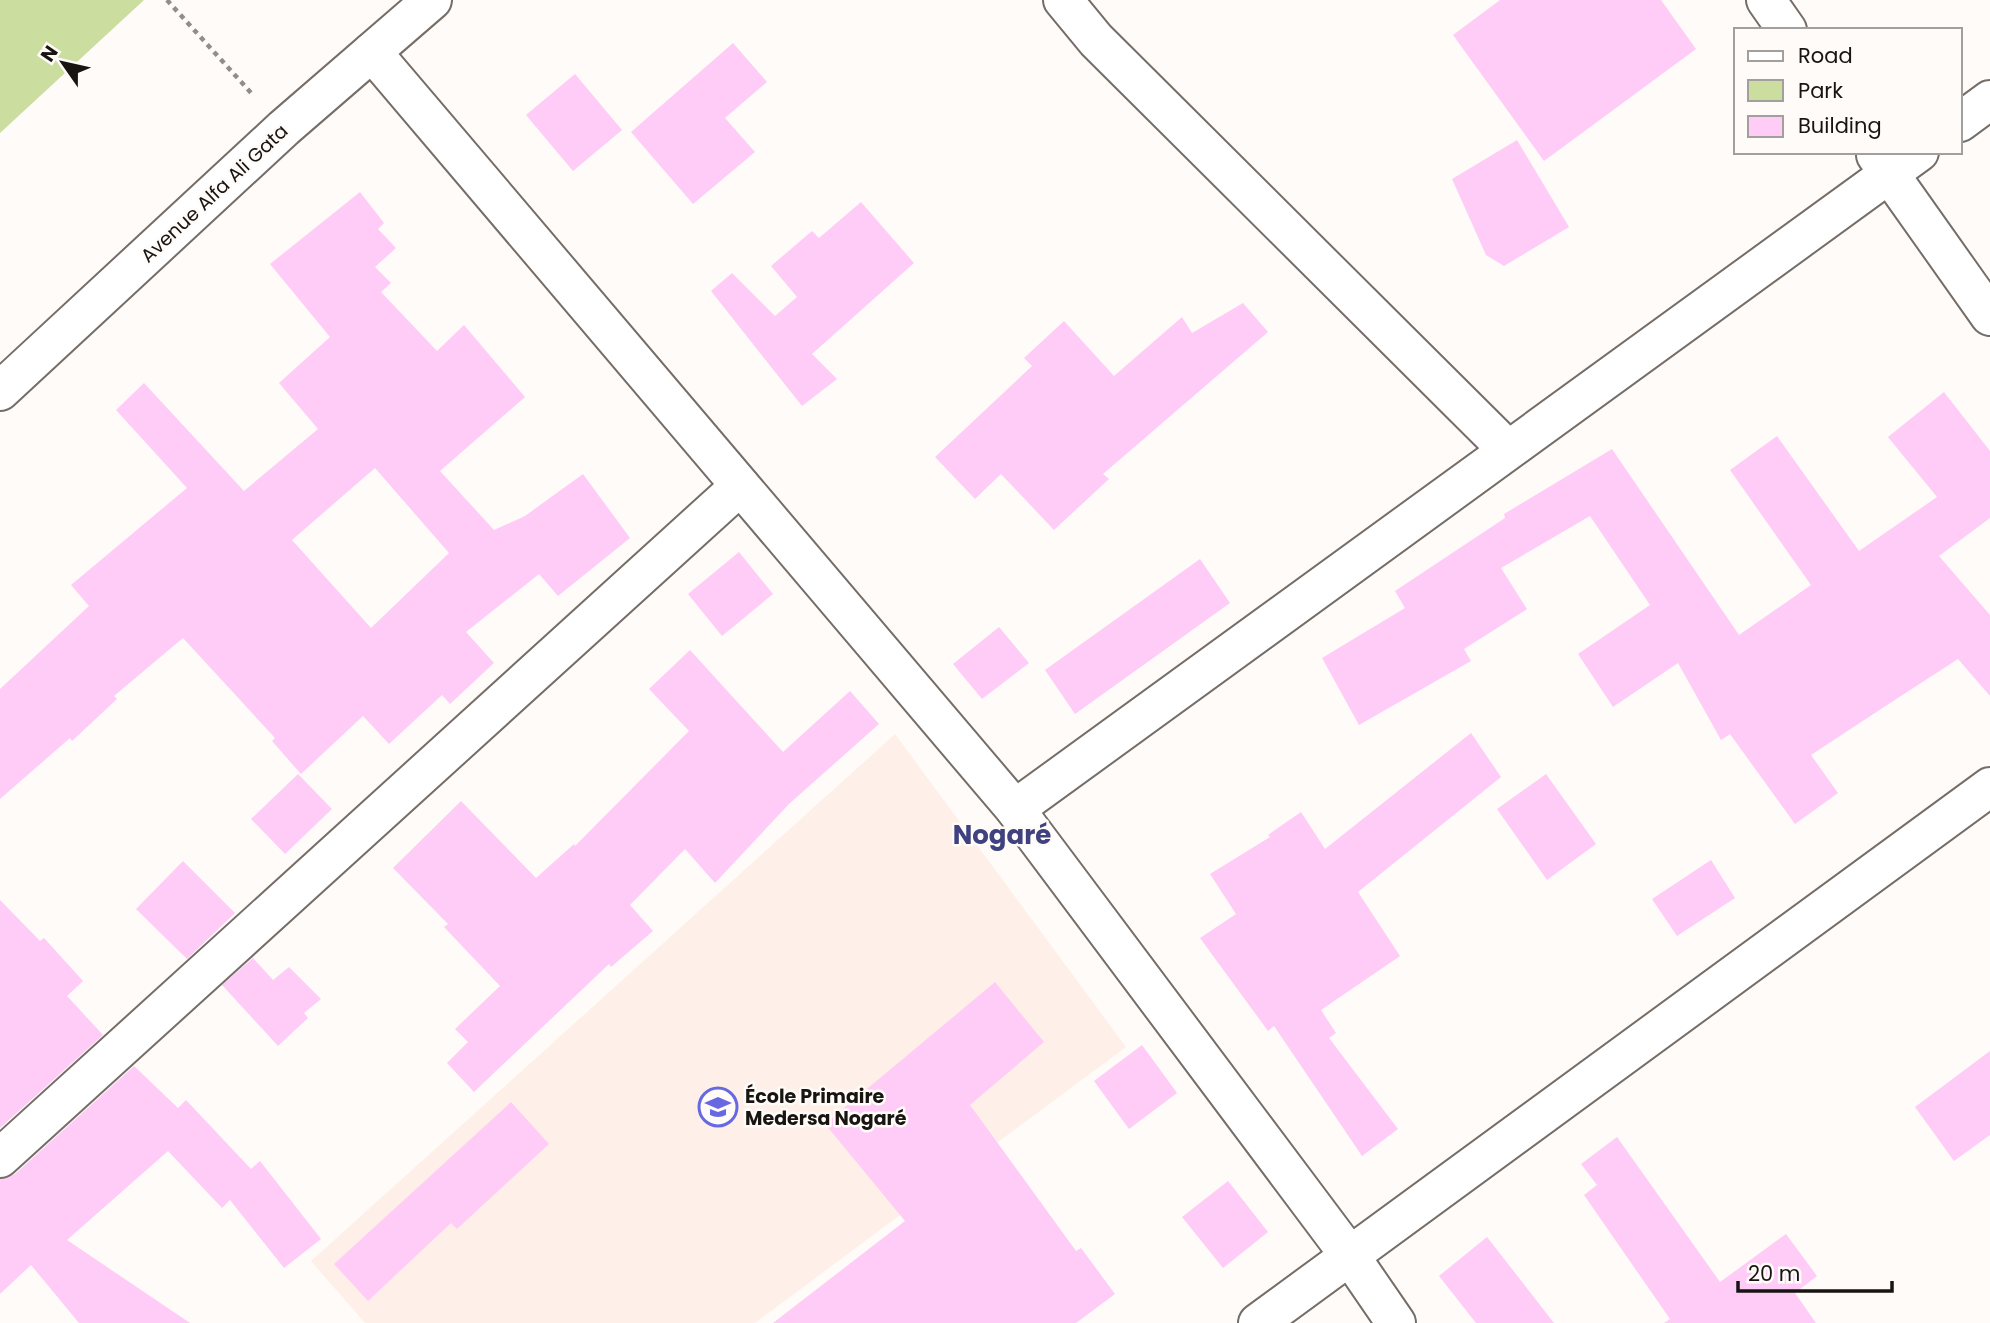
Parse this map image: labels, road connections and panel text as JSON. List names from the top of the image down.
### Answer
{
  "streets": {
    "street": ["Avenue Alfa Ali Gata"]
  },
  "districts": ["Nogaré"],
  "places": {
    "school or university": ["École Primaire Medersa Nogaré"]
  },
  "legend": ["Road", "Park", "Building"],
  "scale_bar": "20 m",
  "north": "top left"
}
